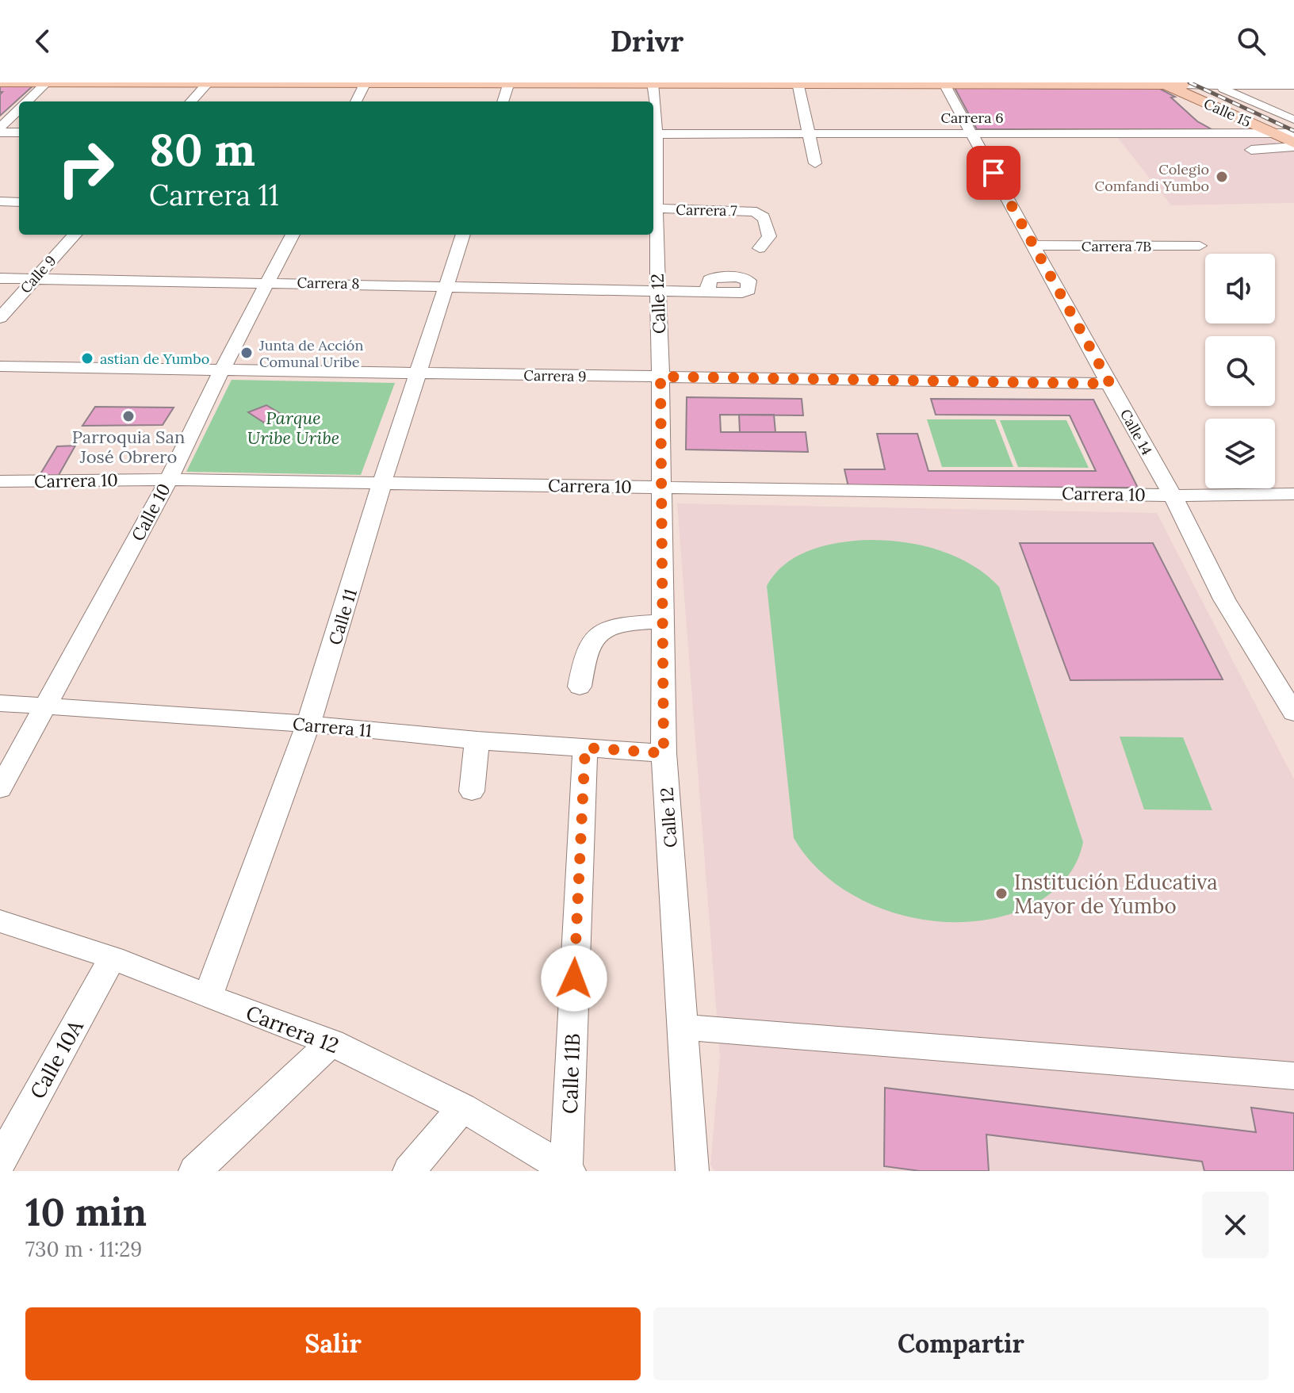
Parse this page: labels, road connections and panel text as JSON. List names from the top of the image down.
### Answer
{
  "streets": {
    "main road": ["Calle 15"],
    "street": [
      "Carrera 6",
      "Carrera 7",
      "Carrera 7B",
      "Calle 9",
      "Carrera 8",
      "Calle 12",
      "Carrera 9",
      "Calle 14",
      "Carrera 10",
      "Calle 10",
      "Calle 11",
      "Carrera 11",
      "Carrera 12",
      "Calle 10A",
      "Calle 11B"
    ]
  },
  "crossings": [
    ["Calle 15", "Carrera 6"],
    ["Carrera 6", "Calle 14"],
    ["Carrera 7B", "Calle 14"],
    ["Calle 9", "Carrera 8"],
    ["Carrera 8", "Calle 12"],
    ["Carrera 8", "Calle 10"],
    ["Carrera 8", "Calle 11"],
    ["Calle 12", "Carrera 9"],
    ["Calle 12", "Carrera 10"],
    ["Calle 12", "Carrera 11"],
    ["Carrera 9", "Calle 14"],
    ["Carrera 9", "Calle 10"],
    ["Carrera 9", "Calle 11"],
    ["Calle 14", "Carrera 10"],
    ["Carrera 10", "Calle 10"],
    ["Carrera 10", "Calle 11"],
    ["Calle 10", "Carrera 11"],
    ["Calle 11", "Carrera 11"],
    ["Calle 11", "Carrera 12"],
    ["Carrera 11", "Calle 11B"],
    ["Carrera 12", "Calle 10A"],
    ["Carrera 12", "Calle 11B"]
  ],
  "parks": ["Parque Uribe Uribe"],
  "places": [
    "Colegio Comfandi Yumbo",
    "Junta de Acción Comunal Uribe",
    "astian de Yumbo",
    "Parroquia San José Obrero",
    "Institución Educativa Mayor de Yumbo"
  ],
  "page": {
    "header": "Drivr",
    "turn": ["80 m", "Carrera 11"],
    "heading": ["10 min", "730 m · 11:29"],
    "buttons": ["Salir", "Compartir"]
  }
}
